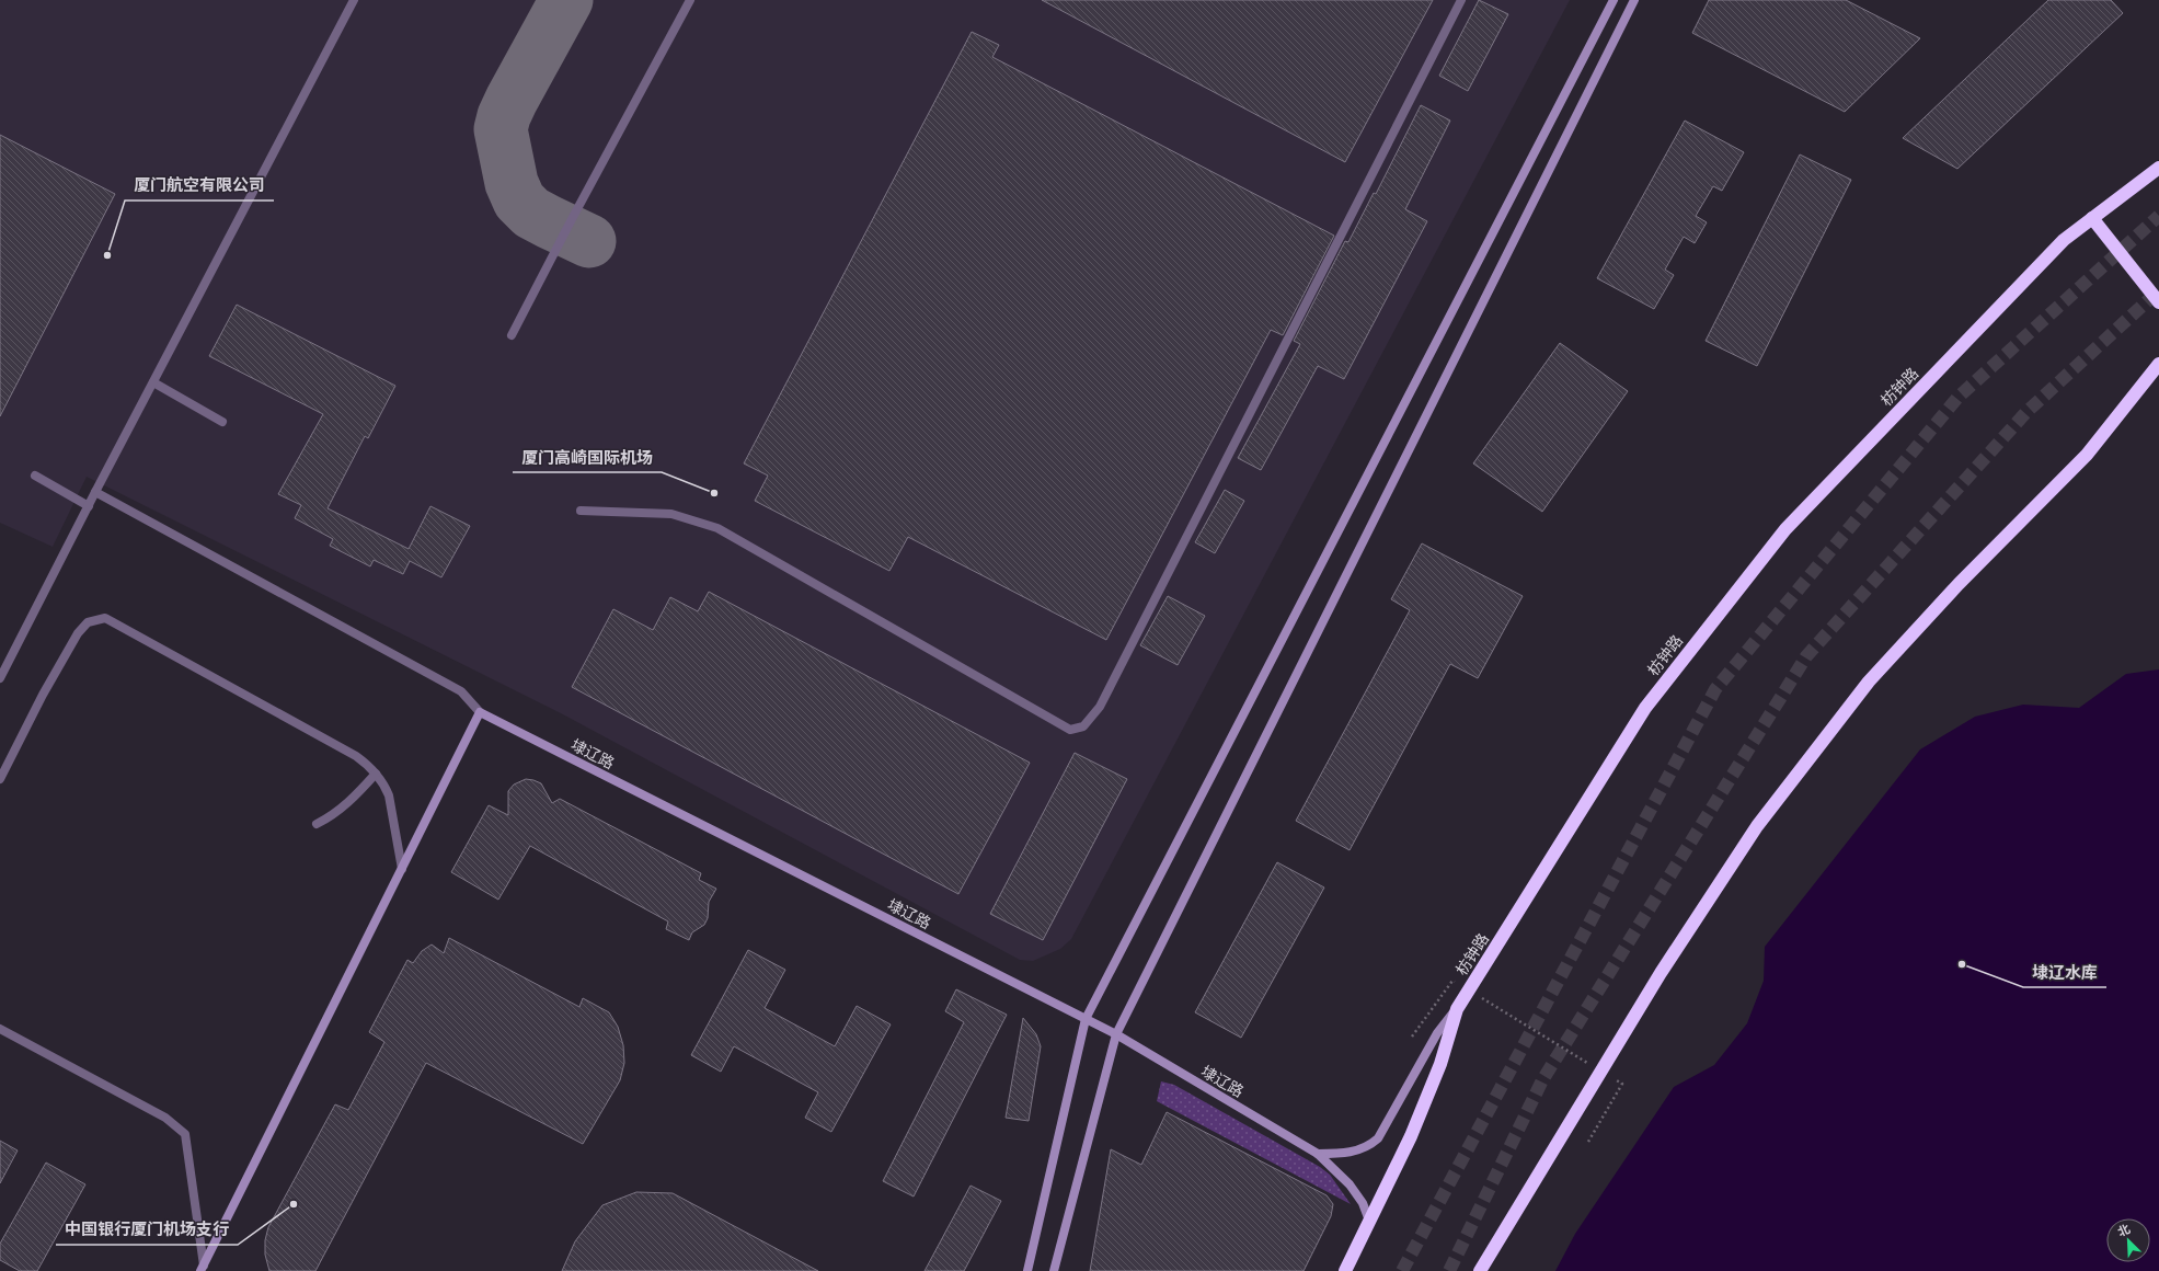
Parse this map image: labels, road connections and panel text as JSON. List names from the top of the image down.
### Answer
{
  "streets": {
    "highway": ["枋钟路"],
    "main road": ["埭辽路"]
  },
  "crossings": [
    ["枋钟路", "埭辽路"]
  ],
  "places": [
    "厦门航空有限公司",
    "厦门高崎国际机场",
    "埭辽水库",
    "中国银行厦门机场支行"
  ],
  "north": "top left"
}
